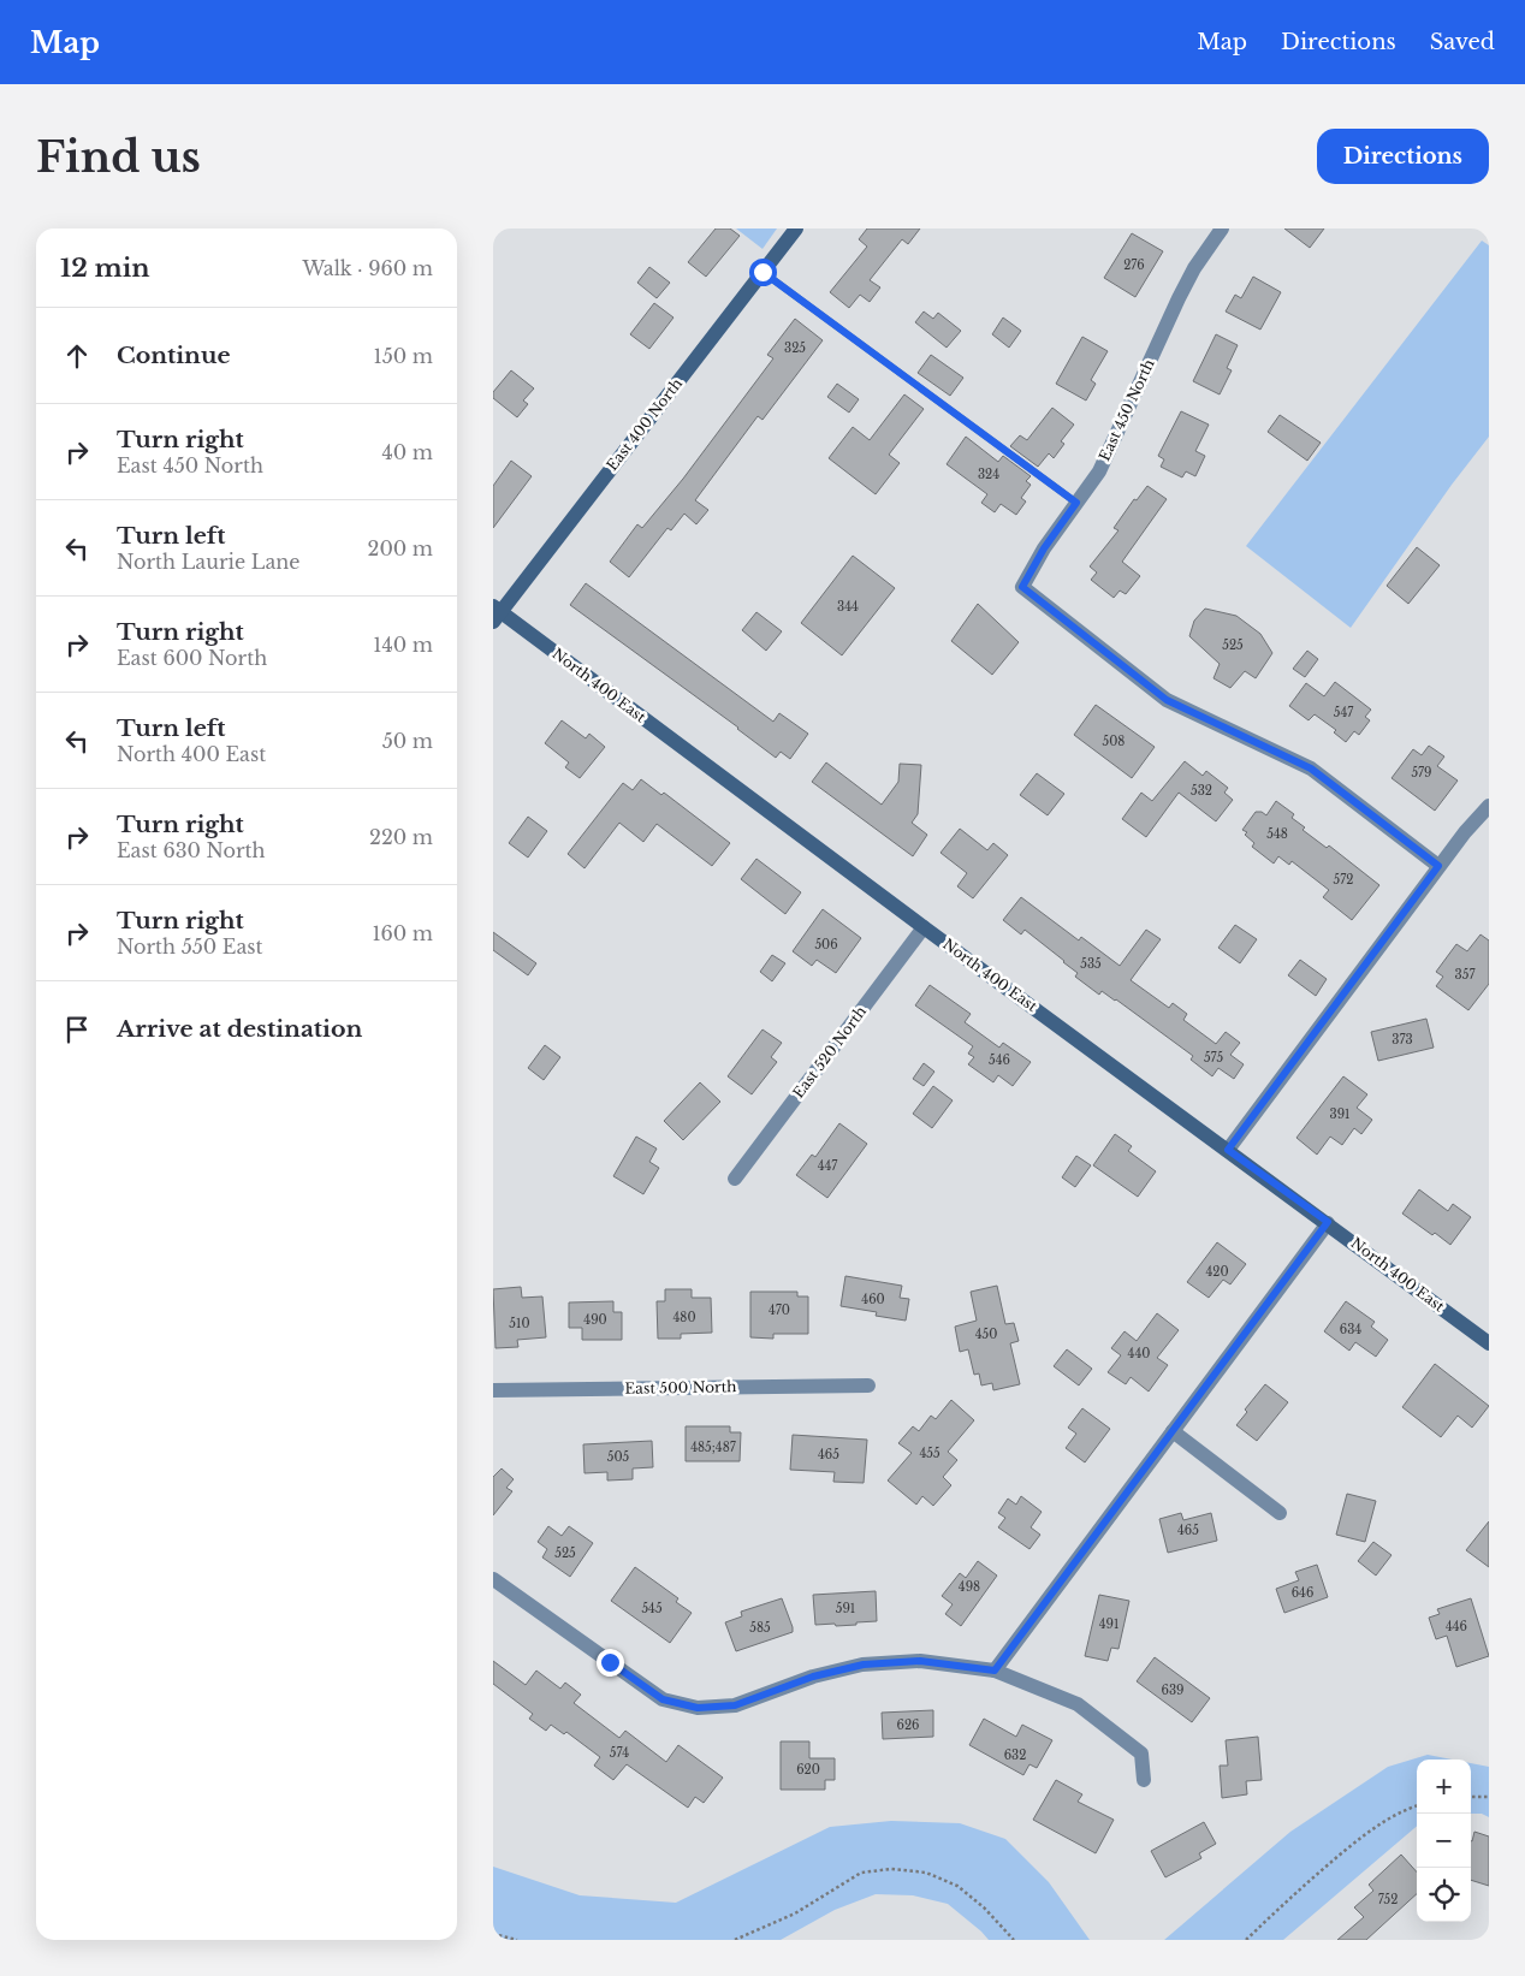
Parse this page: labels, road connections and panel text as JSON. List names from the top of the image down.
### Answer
{
  "streets": {
    "street": [
      "East 450 North",
      "East 400 North",
      "North 400 East",
      "East 520 North",
      "East 500 North"
    ]
  },
  "crossings": [
    ["East 400 North", "North 400 East"],
    ["North 400 East", "East 520 North"]
  ],
  "house_numbers": [
    "276",
    "325",
    "324",
    "344",
    "525",
    "547",
    "508",
    "579",
    "532",
    "548",
    "572",
    "506",
    "535",
    "357",
    "373",
    "575",
    "546",
    "391",
    "447",
    "420",
    "460",
    "470",
    "480",
    "490",
    "510",
    "634",
    "450",
    "440",
    "485;487",
    "455",
    "465",
    "505",
    "465",
    "525",
    "498",
    "646",
    "545",
    "591",
    "491",
    "446",
    "585",
    "639",
    "626",
    "574",
    "632",
    "620",
    "752"
  ],
  "page": {
    "header": "Map",
    "nav": ["Map", "Directions", "Saved"],
    "buttons": "Directions",
    "title": "Find us",
    "heading": ["12 min", "Walk · 960 m"],
    "list": [
      ["Continue", "150 m"],
      ["Turn right", "East 450 North", "40 m"],
      ["Turn left", "North Laurie Lane", "200 m"],
      ["Turn right", "East 600 North", "140 m"],
      ["Turn left", "North 400 East", "50 m"],
      ["Turn right", "East 630 North", "220 m"],
      ["Turn right", "North 550 East", "160 m"],
      "Arrive at destination"
    ],
    "map_buttons": ["+", "−"]
  }
}
